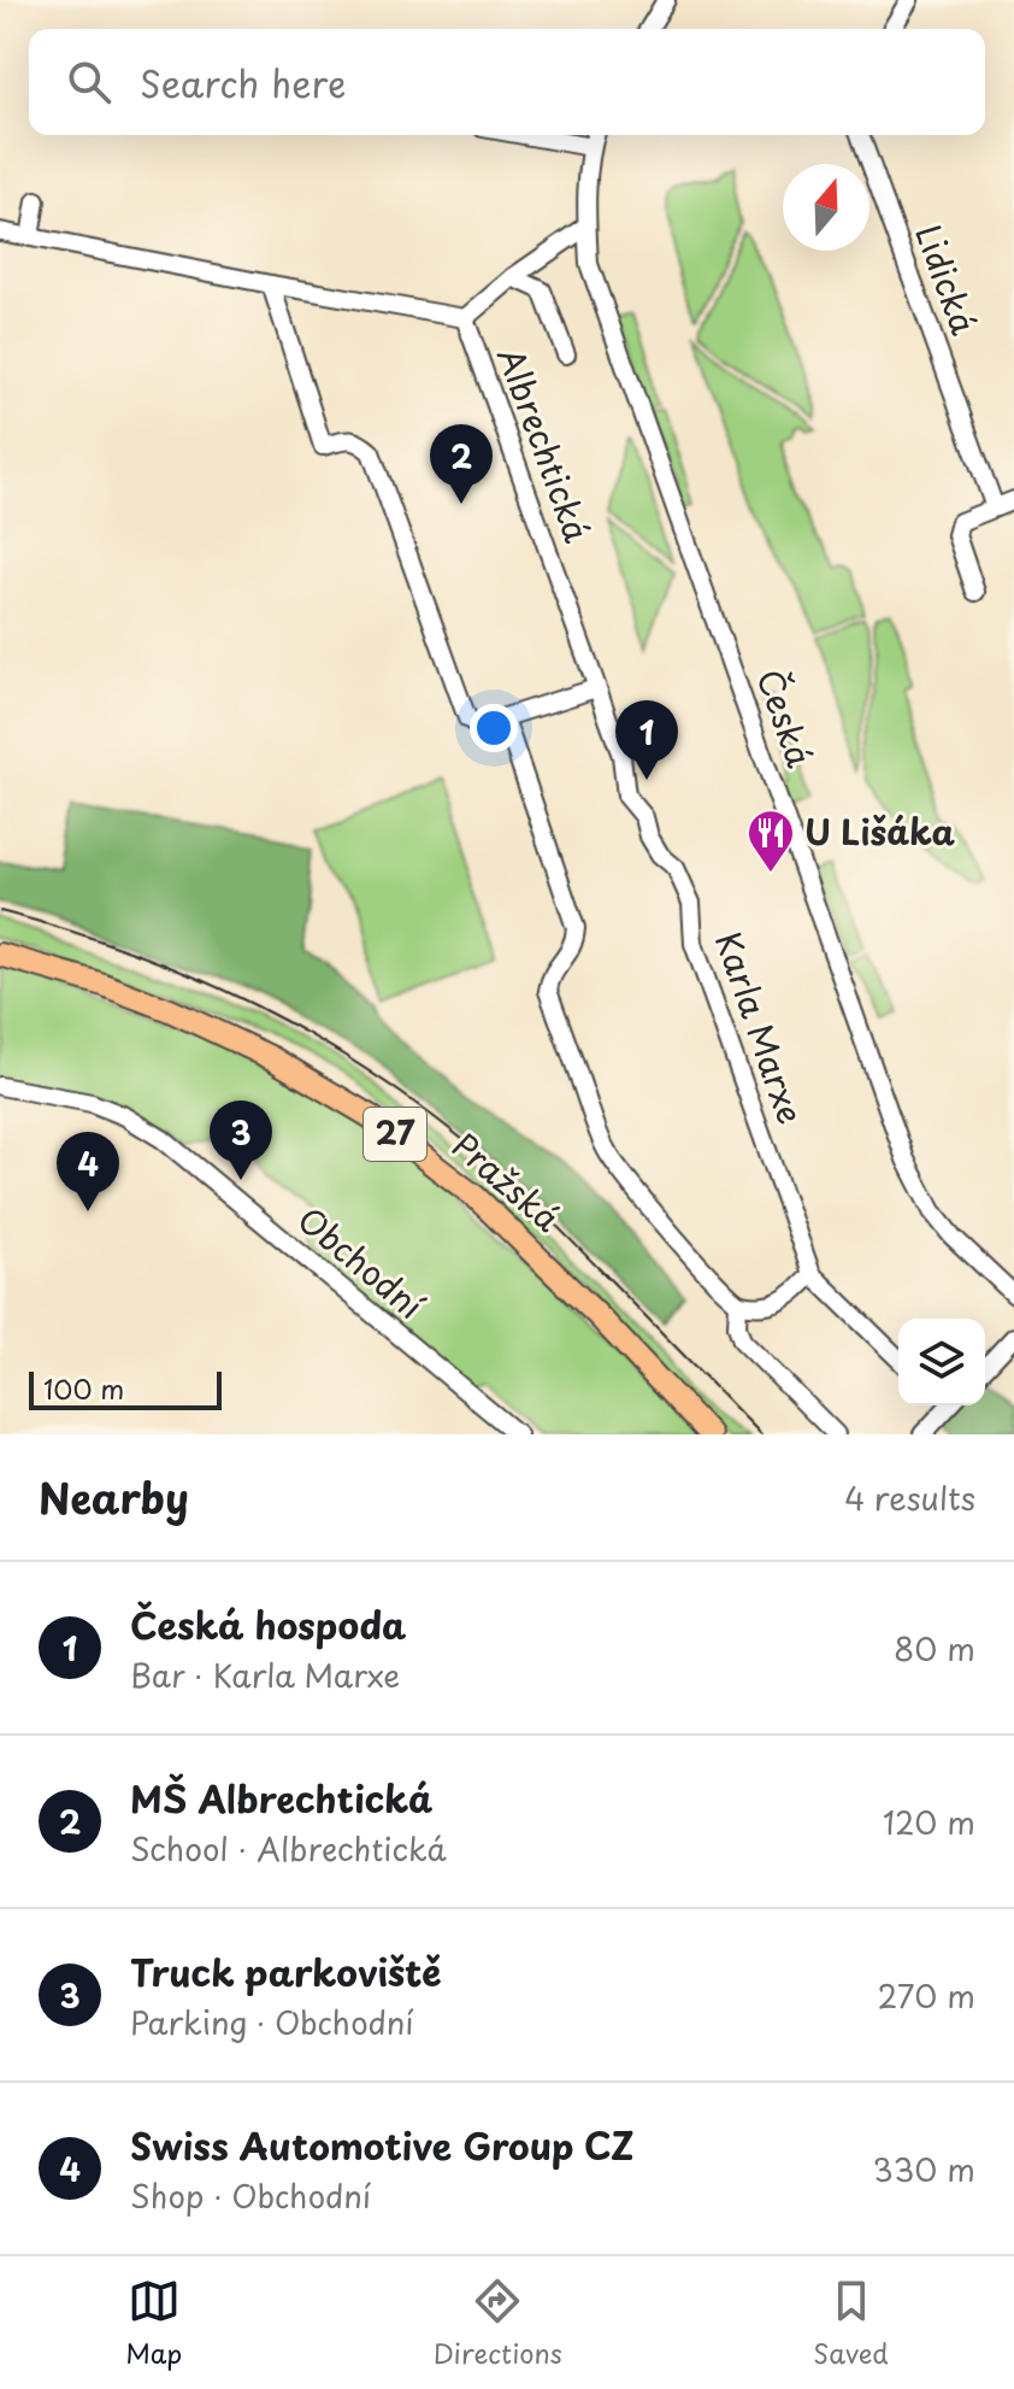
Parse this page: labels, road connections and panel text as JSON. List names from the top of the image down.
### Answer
{
  "streets": {
    "main road": ["27", "Pražská"],
    "street": [
      "Lidická",
      "Albrechtická",
      "Česká",
      "Karla Marxe",
      "Obchodní"
    ]
  },
  "crossings": [
    ["Albrechtická", "Karla Marxe"]
  ],
  "places": {
    "restaurant": ["U Lišáka"]
  },
  "scale_bar": "100 m",
  "north": "top",
  "page": {
    "search": "Search here",
    "pins": [
      "2",
      "1",
      "3",
      "4"
    ],
    "scale": "100 m",
    "heading": ["Nearby", "4 results"],
    "list": [
      {
        "mark": "1",
        "name": "Česká hospoda",
        "note": "Bar · Karla Marxe",
        "value": "80 m"
      },
      {
        "mark": "2",
        "name": "MŠ Albrechtická",
        "note": "School · Albrechtická",
        "value": "120 m"
      },
      {
        "mark": "3",
        "name": "Truck parkoviště",
        "note": "Parking · Obchodní",
        "value": "270 m"
      },
      {
        "mark": "4",
        "name": "Swiss Automotive Group CZ",
        "note": "Shop · Obchodní",
        "value": "330 m"
      }
    ],
    "nav": ["Map", "Directions", "Saved"]
  }
}
